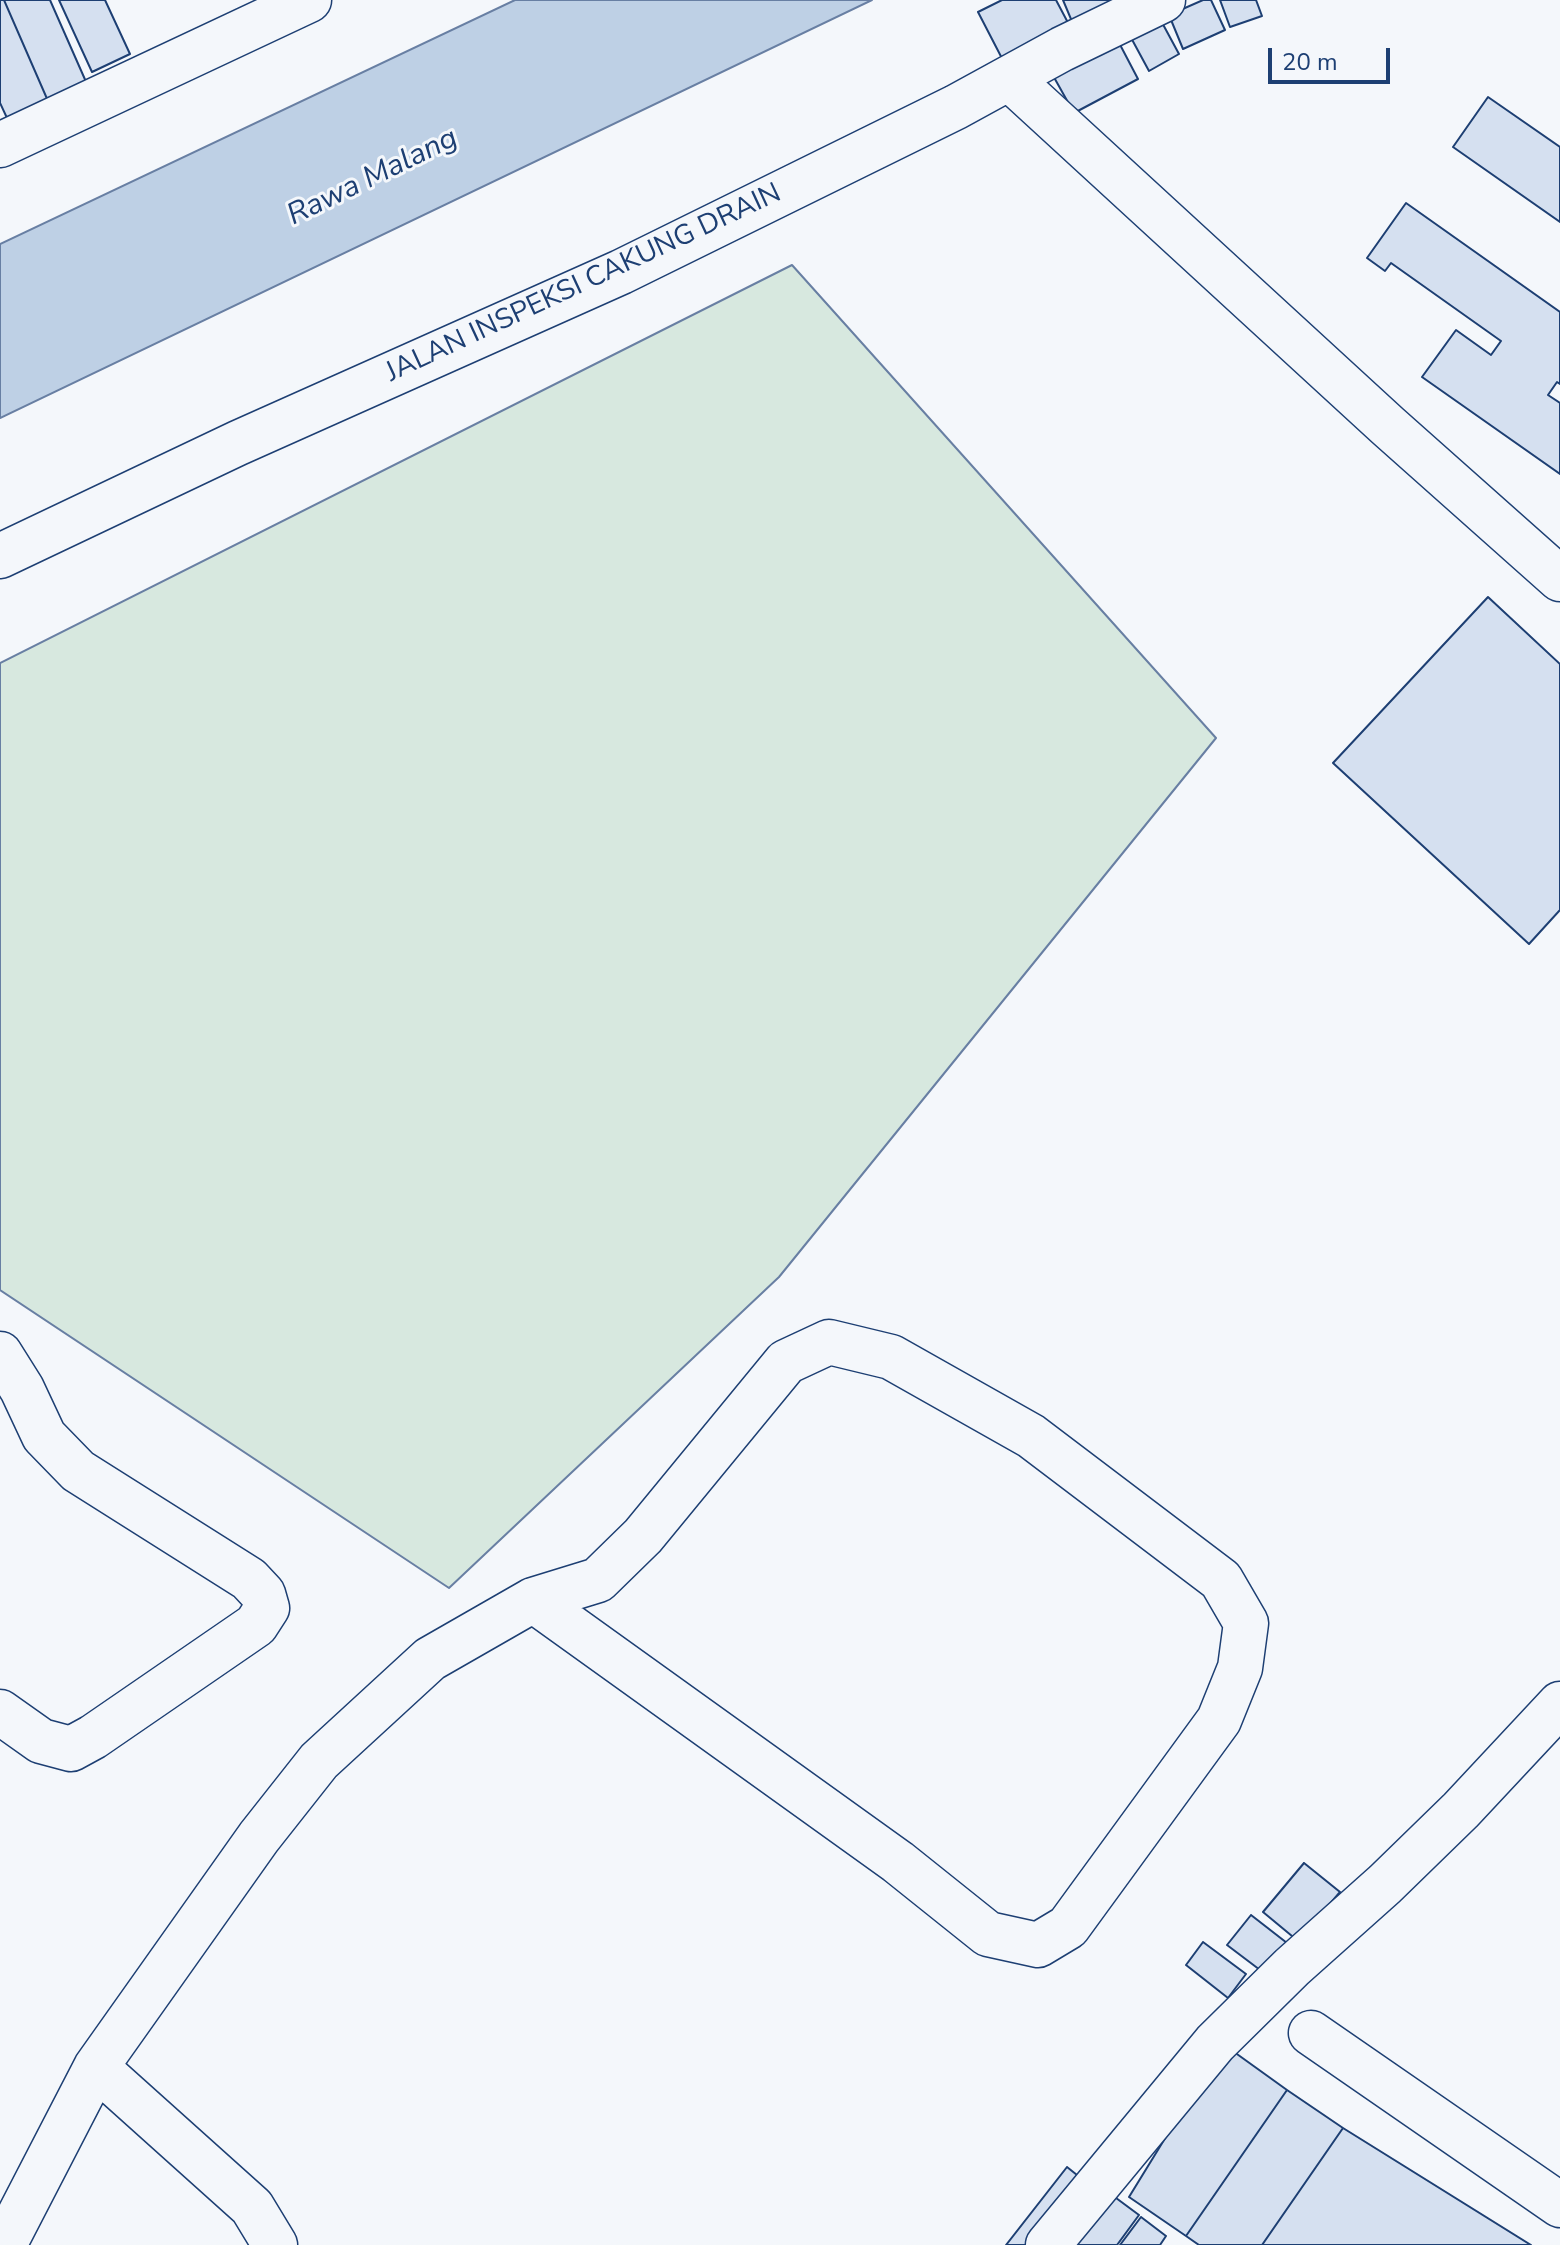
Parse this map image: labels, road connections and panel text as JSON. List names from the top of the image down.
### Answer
{
  "streets": {
    "street": ["JALAN INSPEKSI CAKUNG DRAIN"]
  },
  "water": ["Rawa Malang"],
  "scale_bar": "20 m"
}
